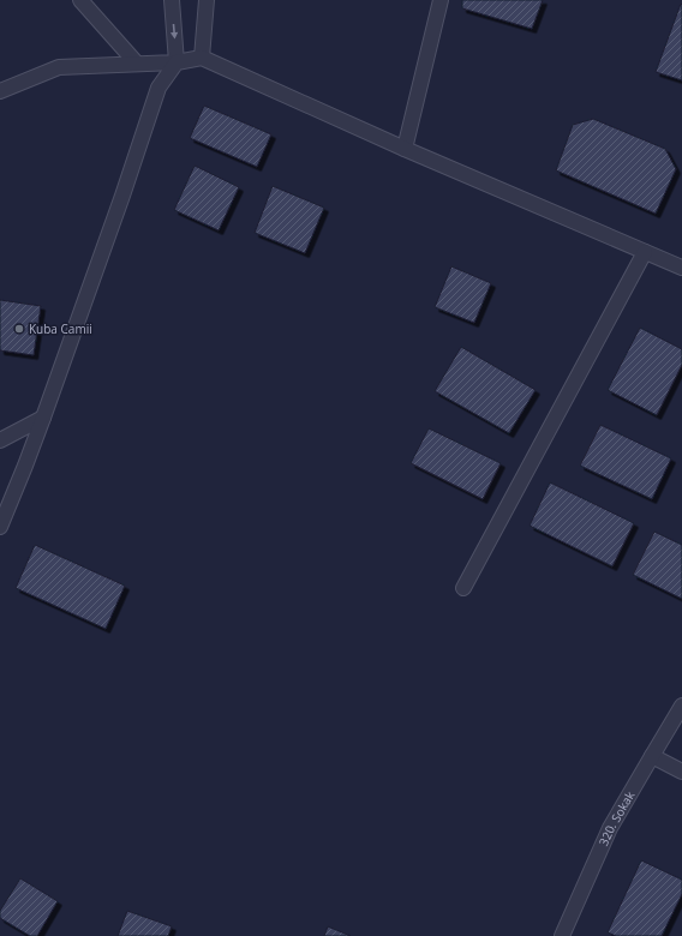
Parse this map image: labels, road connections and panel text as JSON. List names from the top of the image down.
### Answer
{
  "streets": {
    "street": ["320. Sokak"]
  },
  "places": ["Kuba Camii"]
}
